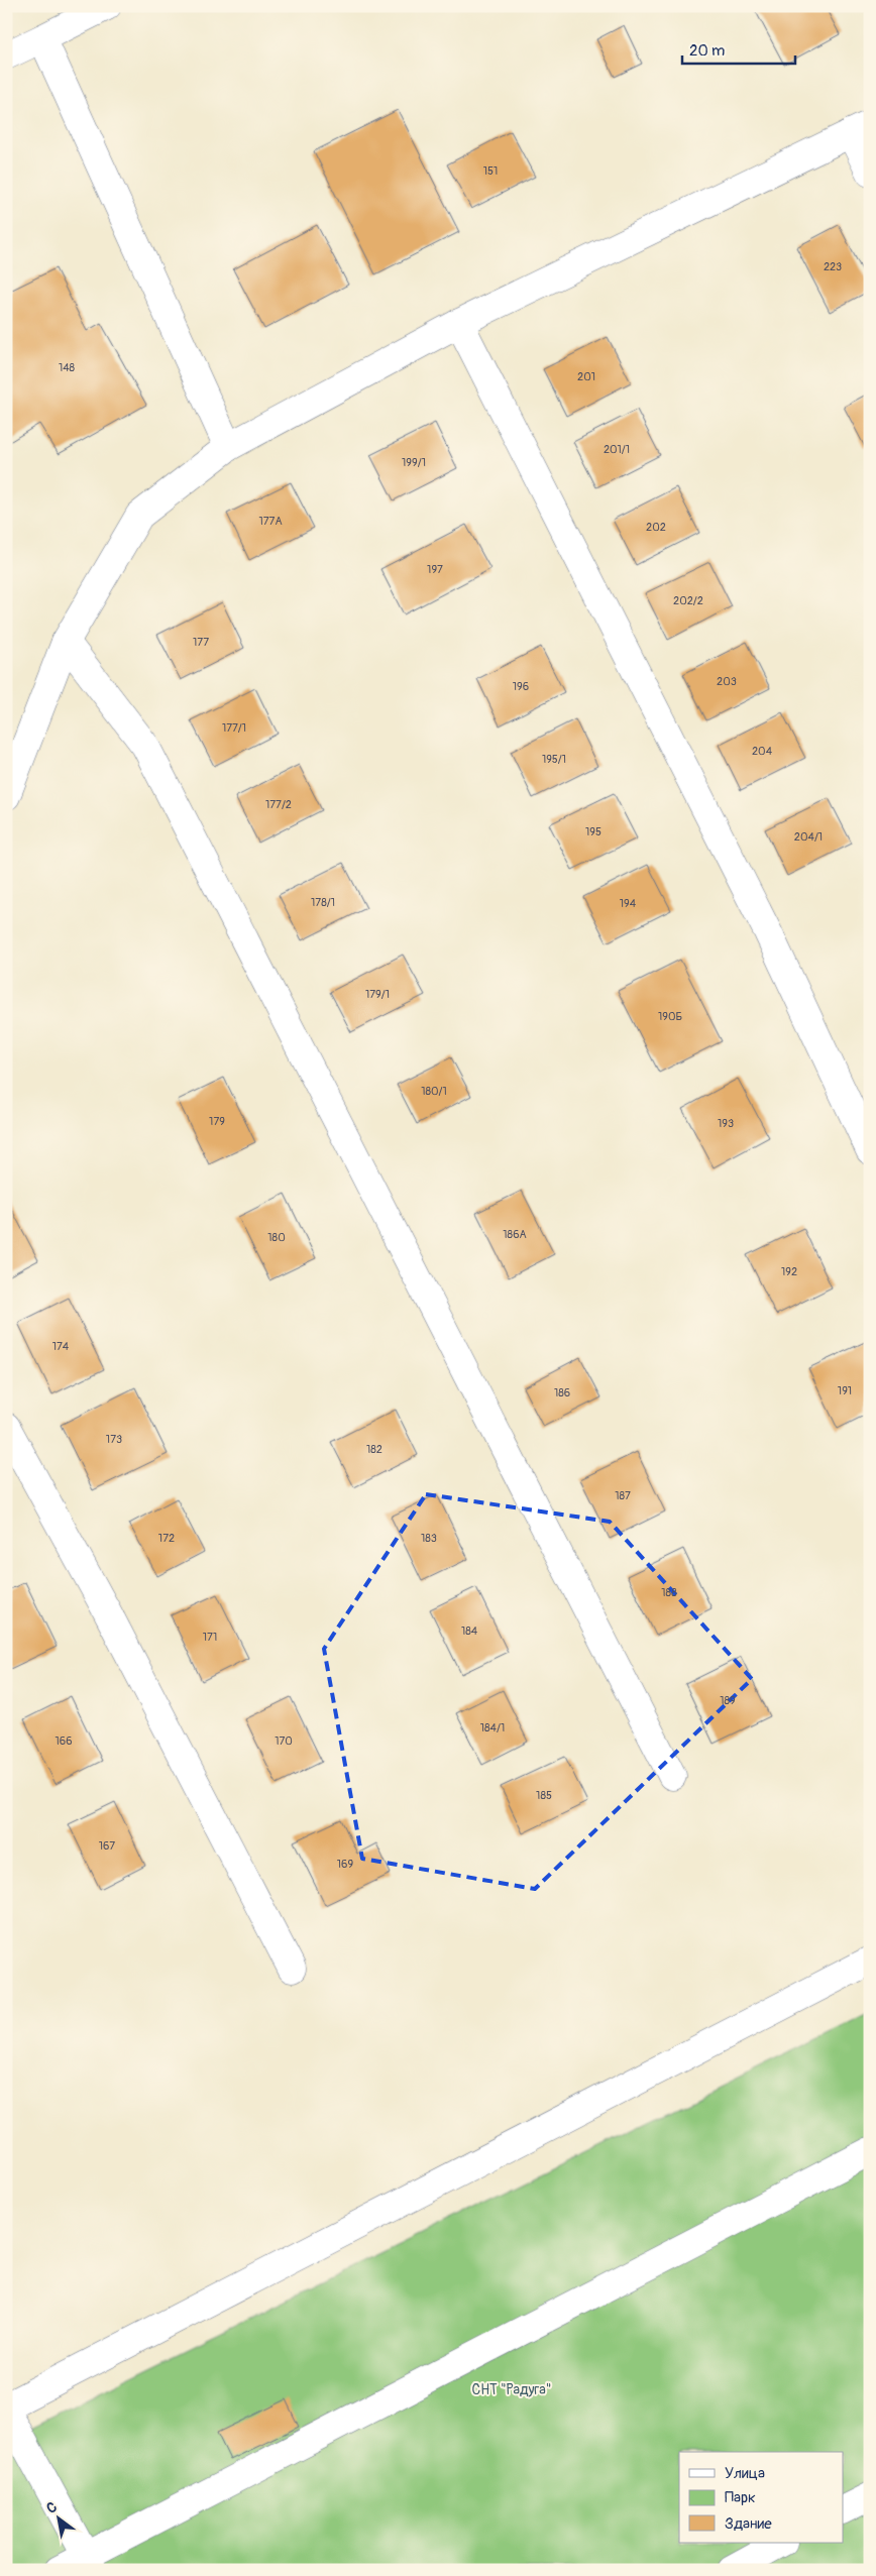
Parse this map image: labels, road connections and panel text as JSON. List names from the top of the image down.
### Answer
{
  "parks": ["СНТ \"Радуга\""],
  "house_numbers": [
    "151",
    "223",
    "148",
    "201",
    "201/1",
    "199/1",
    "177А",
    "202",
    "197",
    "202/2",
    "177",
    "203",
    "196",
    "177/1",
    "204",
    "195/1",
    "177/2",
    "195",
    "204/1",
    "178/1",
    "194",
    "179/1",
    "190Б",
    "180/1",
    "179",
    "193",
    "186А",
    "180",
    "192",
    "174",
    "191",
    "186",
    "173",
    "182",
    "187",
    "172",
    "183",
    "188",
    "184",
    "171",
    "189",
    "184/1",
    "166",
    "170",
    "185",
    "167",
    "169"
  ],
  "legend": ["Улица", "Парк", "Здание"],
  "scale_bar": "20 m",
  "north": "top left"
}
